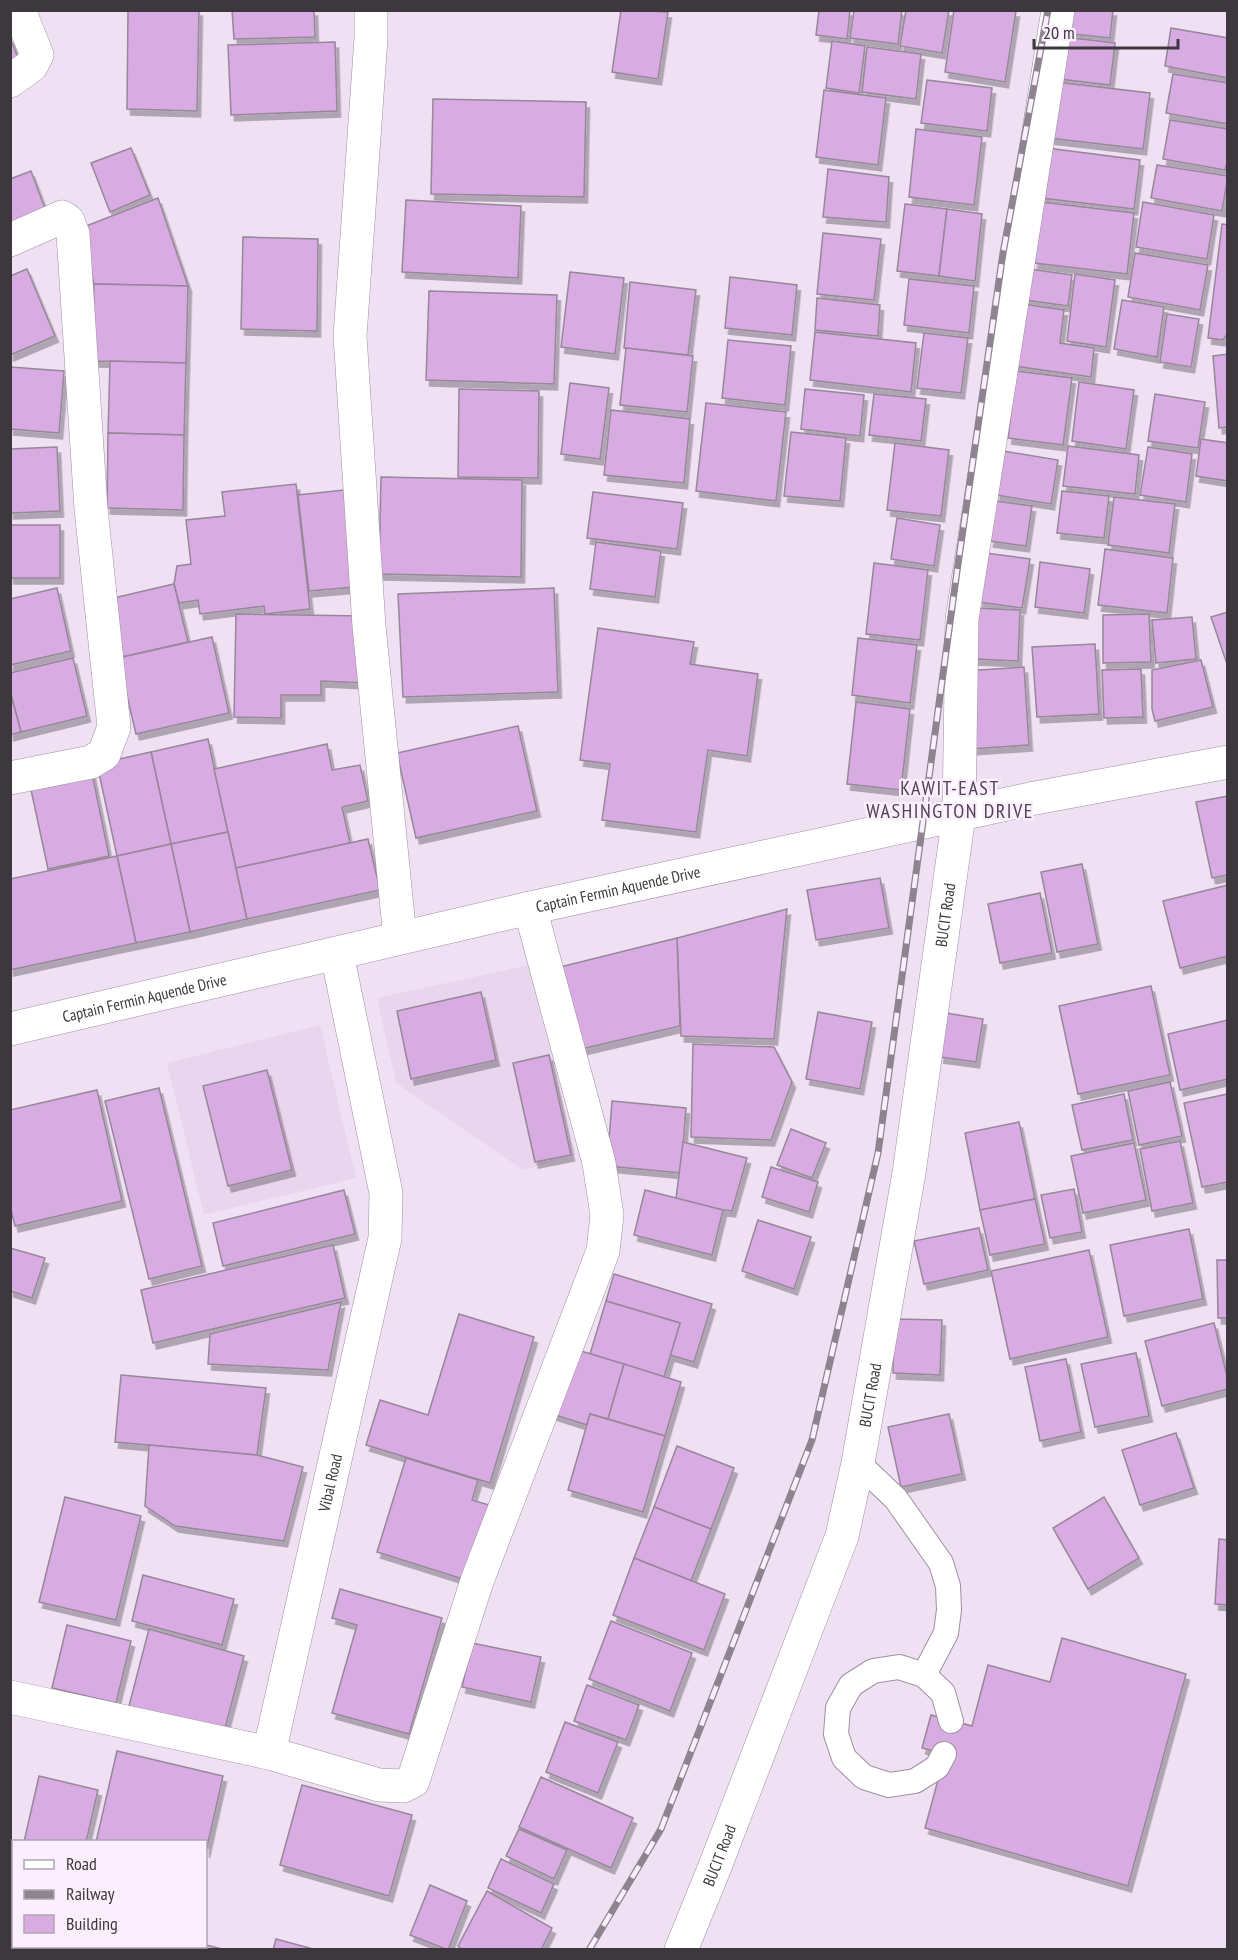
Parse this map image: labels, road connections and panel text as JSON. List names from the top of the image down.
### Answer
{
  "streets": {
    "street": ["Captain Fermin Aquende Drive", "BUCIT Road", "Vibal Road"]
  },
  "crossings": [
    ["Captain Fermin Aquende Drive", "BUCIT Road"],
    ["Captain Fermin Aquende Drive", "Vibal Road"]
  ],
  "districts": ["KAWIT-EAST WASHINGTON DRIVE"],
  "legend": ["Road", "Railway", "Building"],
  "scale_bar": "20 m"
}
